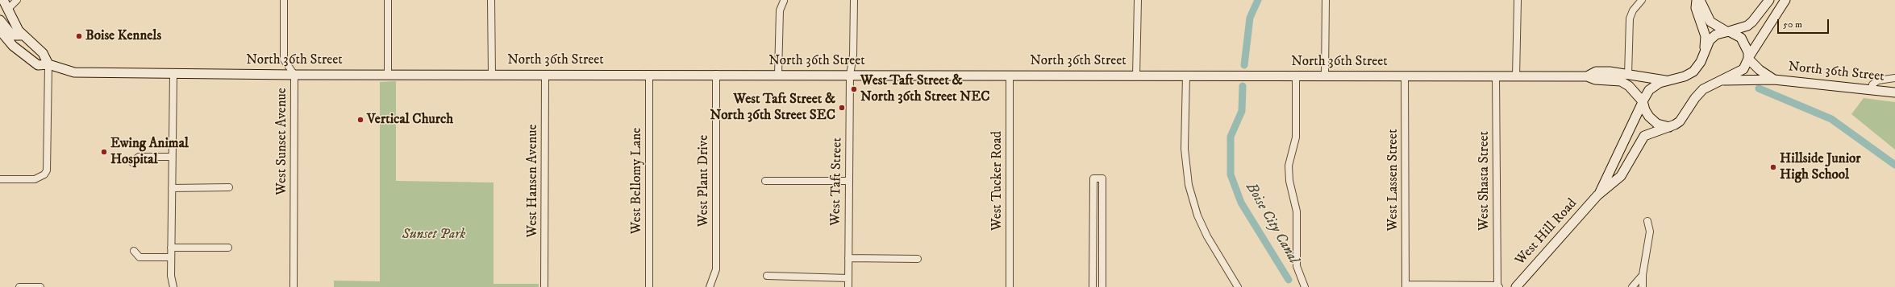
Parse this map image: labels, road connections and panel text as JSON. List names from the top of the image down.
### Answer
{
  "streets": {
    "street": [
      "North 36th Street",
      "West Sunset Avenue",
      "West Lassen Street",
      "West Hansen Avenue",
      "West Bellomy Lane",
      "West Plant Drive",
      "West Tucker Road",
      "West Shasta Street",
      "West Taft Street",
      "West Hill Road"
    ]
  },
  "crossings": [
    ["North 36th Street", "West Sunset Avenue"],
    ["North 36th Street", "West Lassen Street"],
    ["North 36th Street", "West Hansen Avenue"],
    ["North 36th Street", "West Bellomy Lane"],
    ["North 36th Street", "West Plant Drive"],
    ["North 36th Street", "West Tucker Road"],
    ["North 36th Street", "West Shasta Street"],
    ["North 36th Street", "West Taft Street"],
    ["North 36th Street", "West Hill Road"]
  ],
  "water": ["Boise City Canal"],
  "parks": ["Sunset Park"],
  "places": [
    "Boise Kennels",
    "West Taft Street & North 36th Street NEC",
    "West Taft Street & North 36th Street SEC",
    "Vertical Church",
    "Ewing Animal Hospital",
    "Hillside Junior High School"
  ],
  "scale_bar": "50 m"
}
